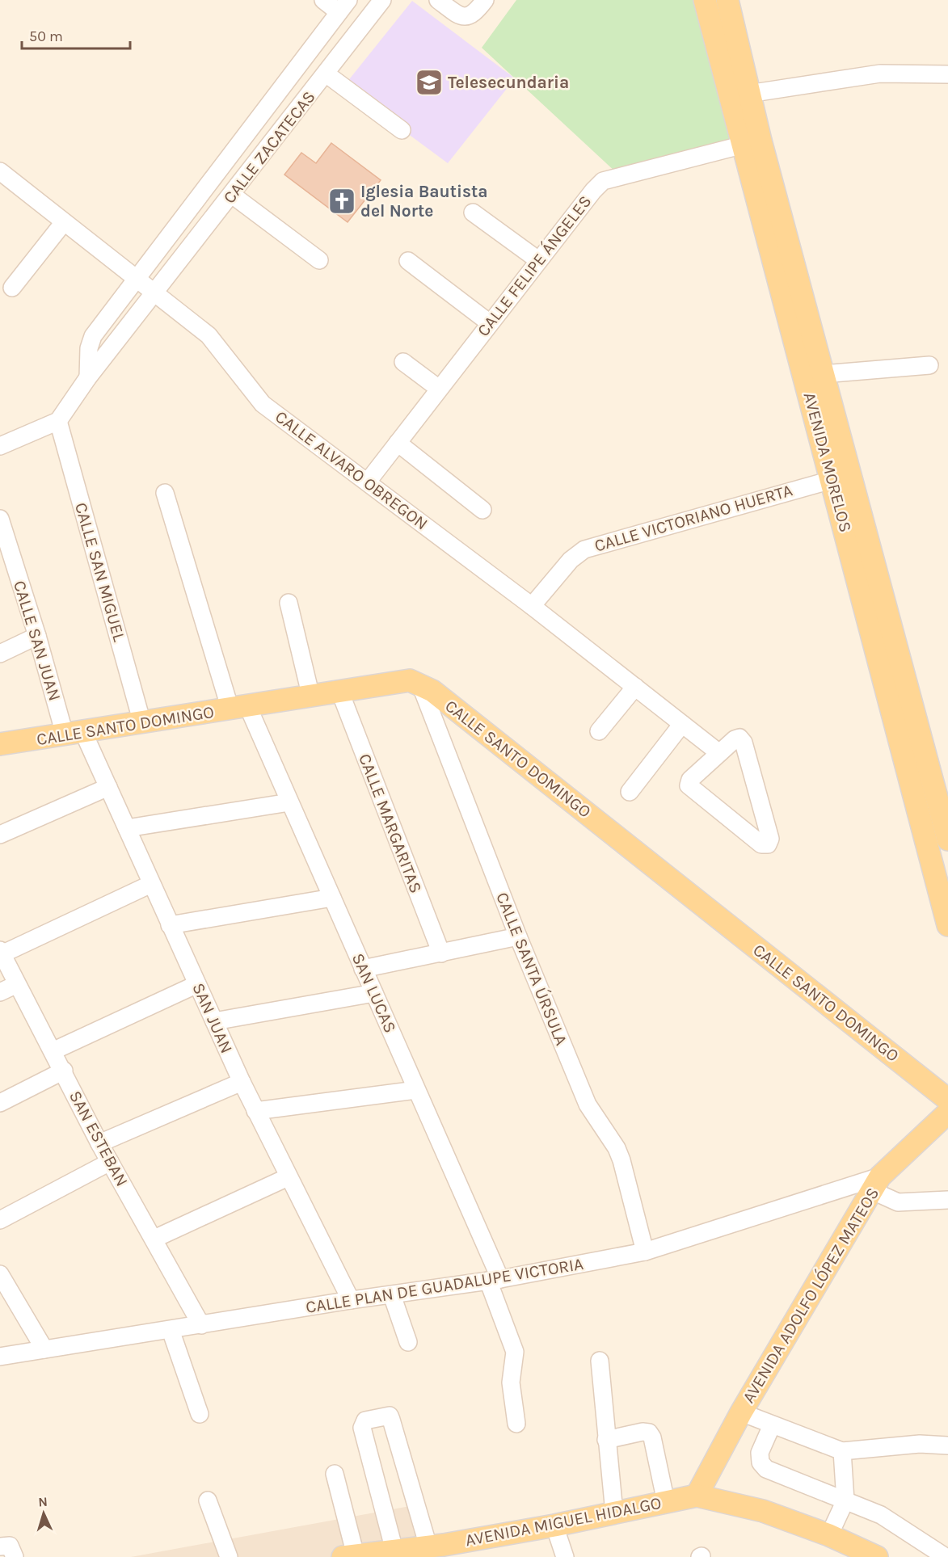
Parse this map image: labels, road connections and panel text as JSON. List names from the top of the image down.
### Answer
{
  "streets": {
    "main road": [
      "AVENIDA MORELOS",
      "CALLE SANTO DOMINGO",
      "AVENIDA ADOLFO LÓPEZ MATEOS",
      "AVENIDA MIGUEL HIDALGO"
    ],
    "street": [
      "CALLE ZACATECAS",
      "CALLE FELIPE ÁNGELES",
      "CALLE ALVARO OBREGON",
      "CALLE VICTORIANO HUERTA",
      "CALLE SAN MIGUEL",
      "CALLE SAN JUAN",
      "CALLE MARGARITAS",
      "CALLE SANTA ÚRSULA",
      "SAN LUCAS",
      "SAN JUAN",
      "SAN ESTEBAN",
      "CALLE PLAN DE GUADALUPE VICTORIA"
    ]
  },
  "crossings": [
    ["CALLE ZACATECAS", "CALLE ALVARO OBREGON"],
    ["CALLE ZACATECAS", "CALLE SAN MIGUEL"],
    ["CALLE FELIPE ÁNGELES", "AVENIDA MORELOS"],
    ["CALLE FELIPE ÁNGELES", "CALLE ALVARO OBREGON"],
    ["AVENIDA MORELOS", "CALLE VICTORIANO HUERTA"],
    ["CALLE ALVARO OBREGON", "CALLE VICTORIANO HUERTA"],
    ["CALLE SAN MIGUEL", "CALLE SANTO DOMINGO"],
    ["CALLE SAN JUAN", "CALLE SANTO DOMINGO"],
    ["CALLE SAN JUAN", "SAN JUAN"],
    ["CALLE SANTO DOMINGO", "CALLE MARGARITAS"],
    ["CALLE SANTO DOMINGO", "CALLE SANTA ÚRSULA"],
    ["CALLE SANTO DOMINGO", "SAN LUCAS"],
    ["CALLE SANTO DOMINGO", "SAN JUAN"],
    ["CALLE SANTA ÚRSULA", "CALLE PLAN DE GUADALUPE VICTORIA"],
    ["SAN LUCAS", "CALLE PLAN DE GUADALUPE VICTORIA"],
    ["SAN JUAN", "CALLE PLAN DE GUADALUPE VICTORIA"],
    ["SAN ESTEBAN", "CALLE PLAN DE GUADALUPE VICTORIA"],
    ["CALLE PLAN DE GUADALUPE VICTORIA", "AVENIDA ADOLFO LÓPEZ MATEOS"],
    ["AVENIDA ADOLFO LÓPEZ MATEOS", "AVENIDA MIGUEL HIDALGO"]
  ],
  "places": {
    "school or university": ["Telesecundaria"],
    "church": ["Iglesia Bautista del Norte"]
  },
  "scale_bar": "50 m",
  "north": "top"
}
